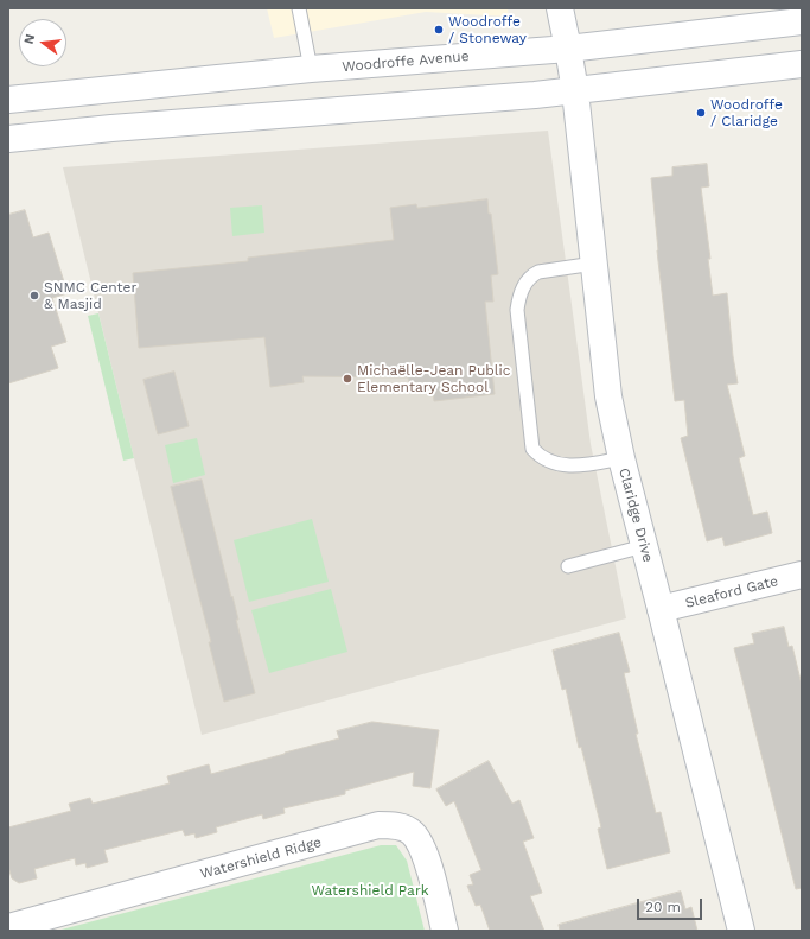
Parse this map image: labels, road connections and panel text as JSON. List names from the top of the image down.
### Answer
{
  "streets": {
    "street": [
      "Woodroffe Avenue",
      "Claridge Drive",
      "Sleaford Gate",
      "Watershield Ridge"
    ]
  },
  "crossings": [
    ["Woodroffe Avenue", "Claridge Drive"],
    ["Claridge Drive", "Sleaford Gate"]
  ],
  "parks": ["Watershield Park"],
  "places": [
    "Woodroffe / Stoneway",
    "Woodroffe / Claridge",
    "SNMC Center & Masjid",
    "Michaëlle-Jean Public Elementary School"
  ],
  "scale_bar": "20 m",
  "north": "left"
}
